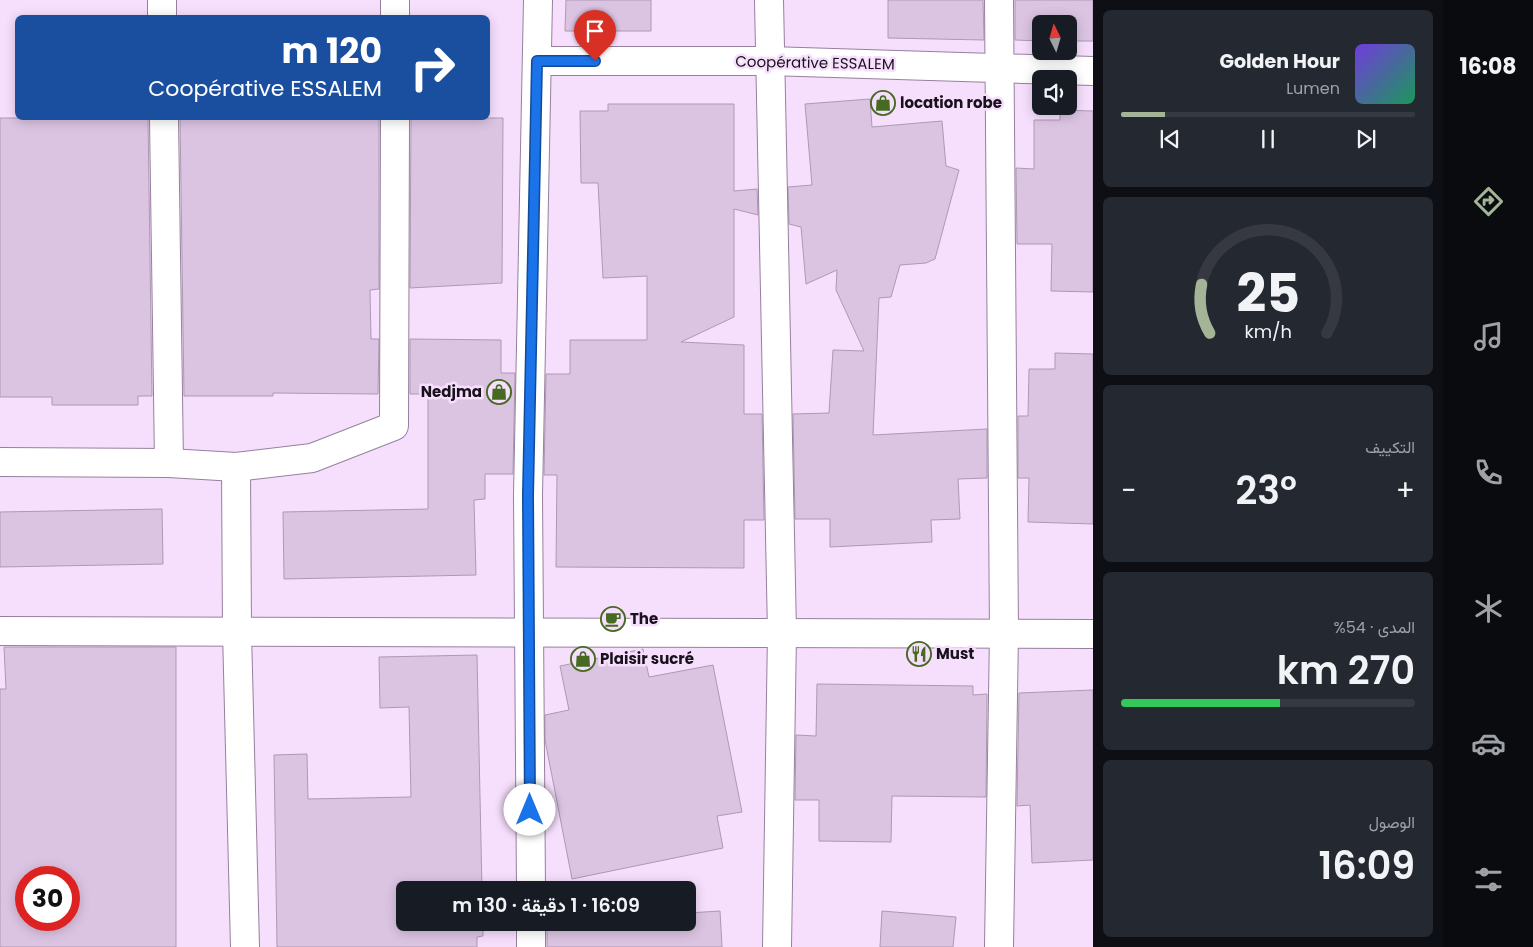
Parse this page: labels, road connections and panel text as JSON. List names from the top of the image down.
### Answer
{
  "streets": {
    "street": ["Coopérative ESSALEM"]
  },
  "places": {
    "shop": ["location robe", "Nedjma", "Plaisir sucré"],
    "cafe": ["The"],
    "restaurant": ["Must"]
  },
  "north": "top",
  "page": {
    "tabs": "16:08",
    "turn": ["120 m", "Coopérative ESSALEM"],
    "song": ["Golden Hour", "Lumen"],
    "tile": [
      "التكييف",
      ["المدى · 54%", "270 km"],
      ["الوصول", "16:09"]
    ],
    "heat": ["−", "23°", "+"],
    "limit": "30",
    "trip": "16:09 · 1 دقيقة · 130 m",
    "gauge": ["25", "km/h"]
  }
}
